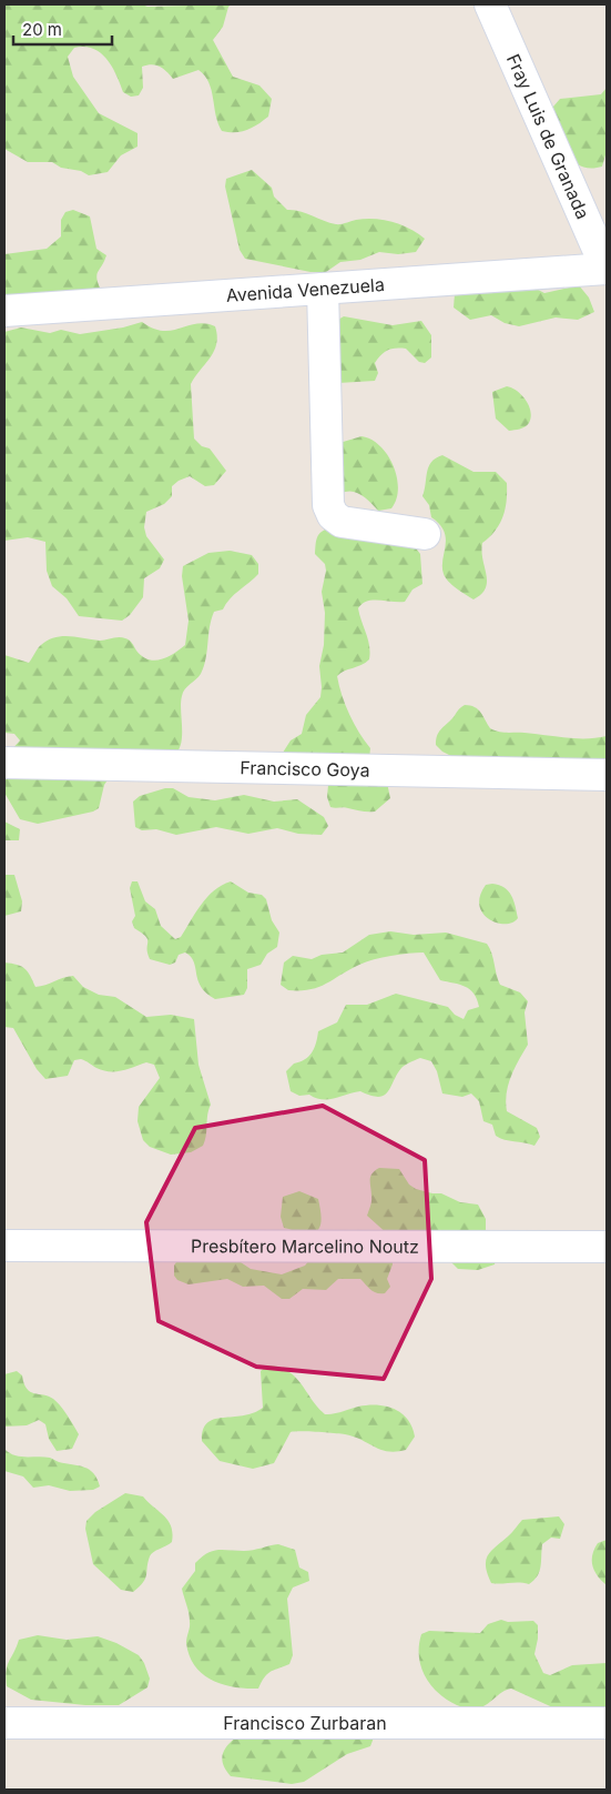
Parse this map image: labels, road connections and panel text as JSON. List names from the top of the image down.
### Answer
{
  "streets": {
    "street": [
      "Fray Luis de Granada",
      "Avenida Venezuela",
      "Francisco Goya",
      "Presbítero Marcelino Noutz",
      "Francisco Zurbaran"
    ]
  },
  "crossings": [
    ["Fray Luis de Granada", "Avenida Venezuela"]
  ],
  "scale_bar": "20 m"
}
